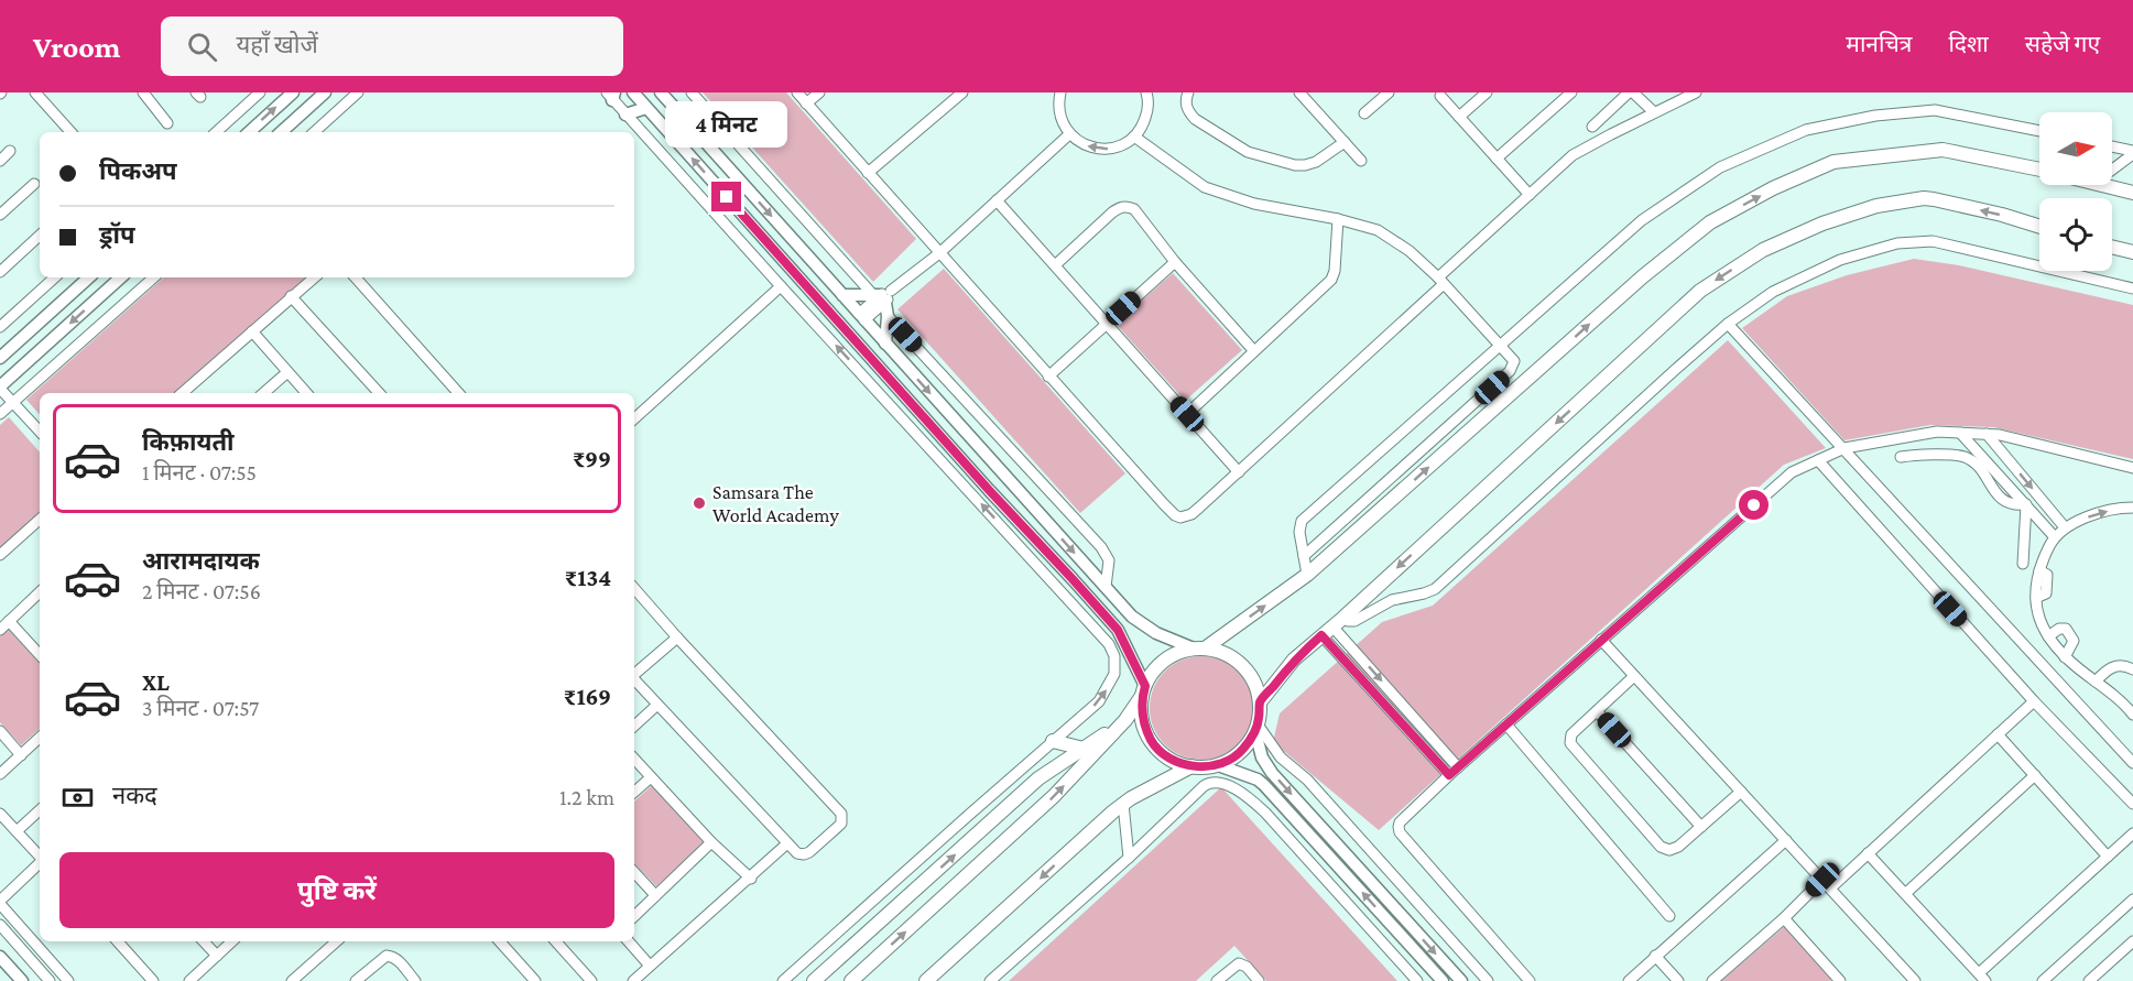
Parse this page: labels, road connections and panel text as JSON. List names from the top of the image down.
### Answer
{
  "places": ["Samsara The World Academy"],
  "north": "right",
  "page": {
    "header": "Vroom",
    "search": "यहाँ खोजें",
    "nav": ["मानचित्र", "दिशा", "सहेजे गए"],
    "bubble": "4 मिनट",
    "banner": ["पिकअप", "ड्रॉप"],
    "list": [
      {
        "name": "किफ़ायती",
        "note": "1 मिनट · 07:55",
        "value": "₹99"
      },
      {
        "name": "आरामदायक",
        "note": "2 मिनट · 07:56",
        "value": "₹134"
      },
      {
        "name": "XL",
        "note": "3 मिनट · 07:57",
        "value": "₹169"
      }
    ],
    "pay": ["नकद", "1.2 km"],
    "buttons": "पुष्टि करें"
  }
}
